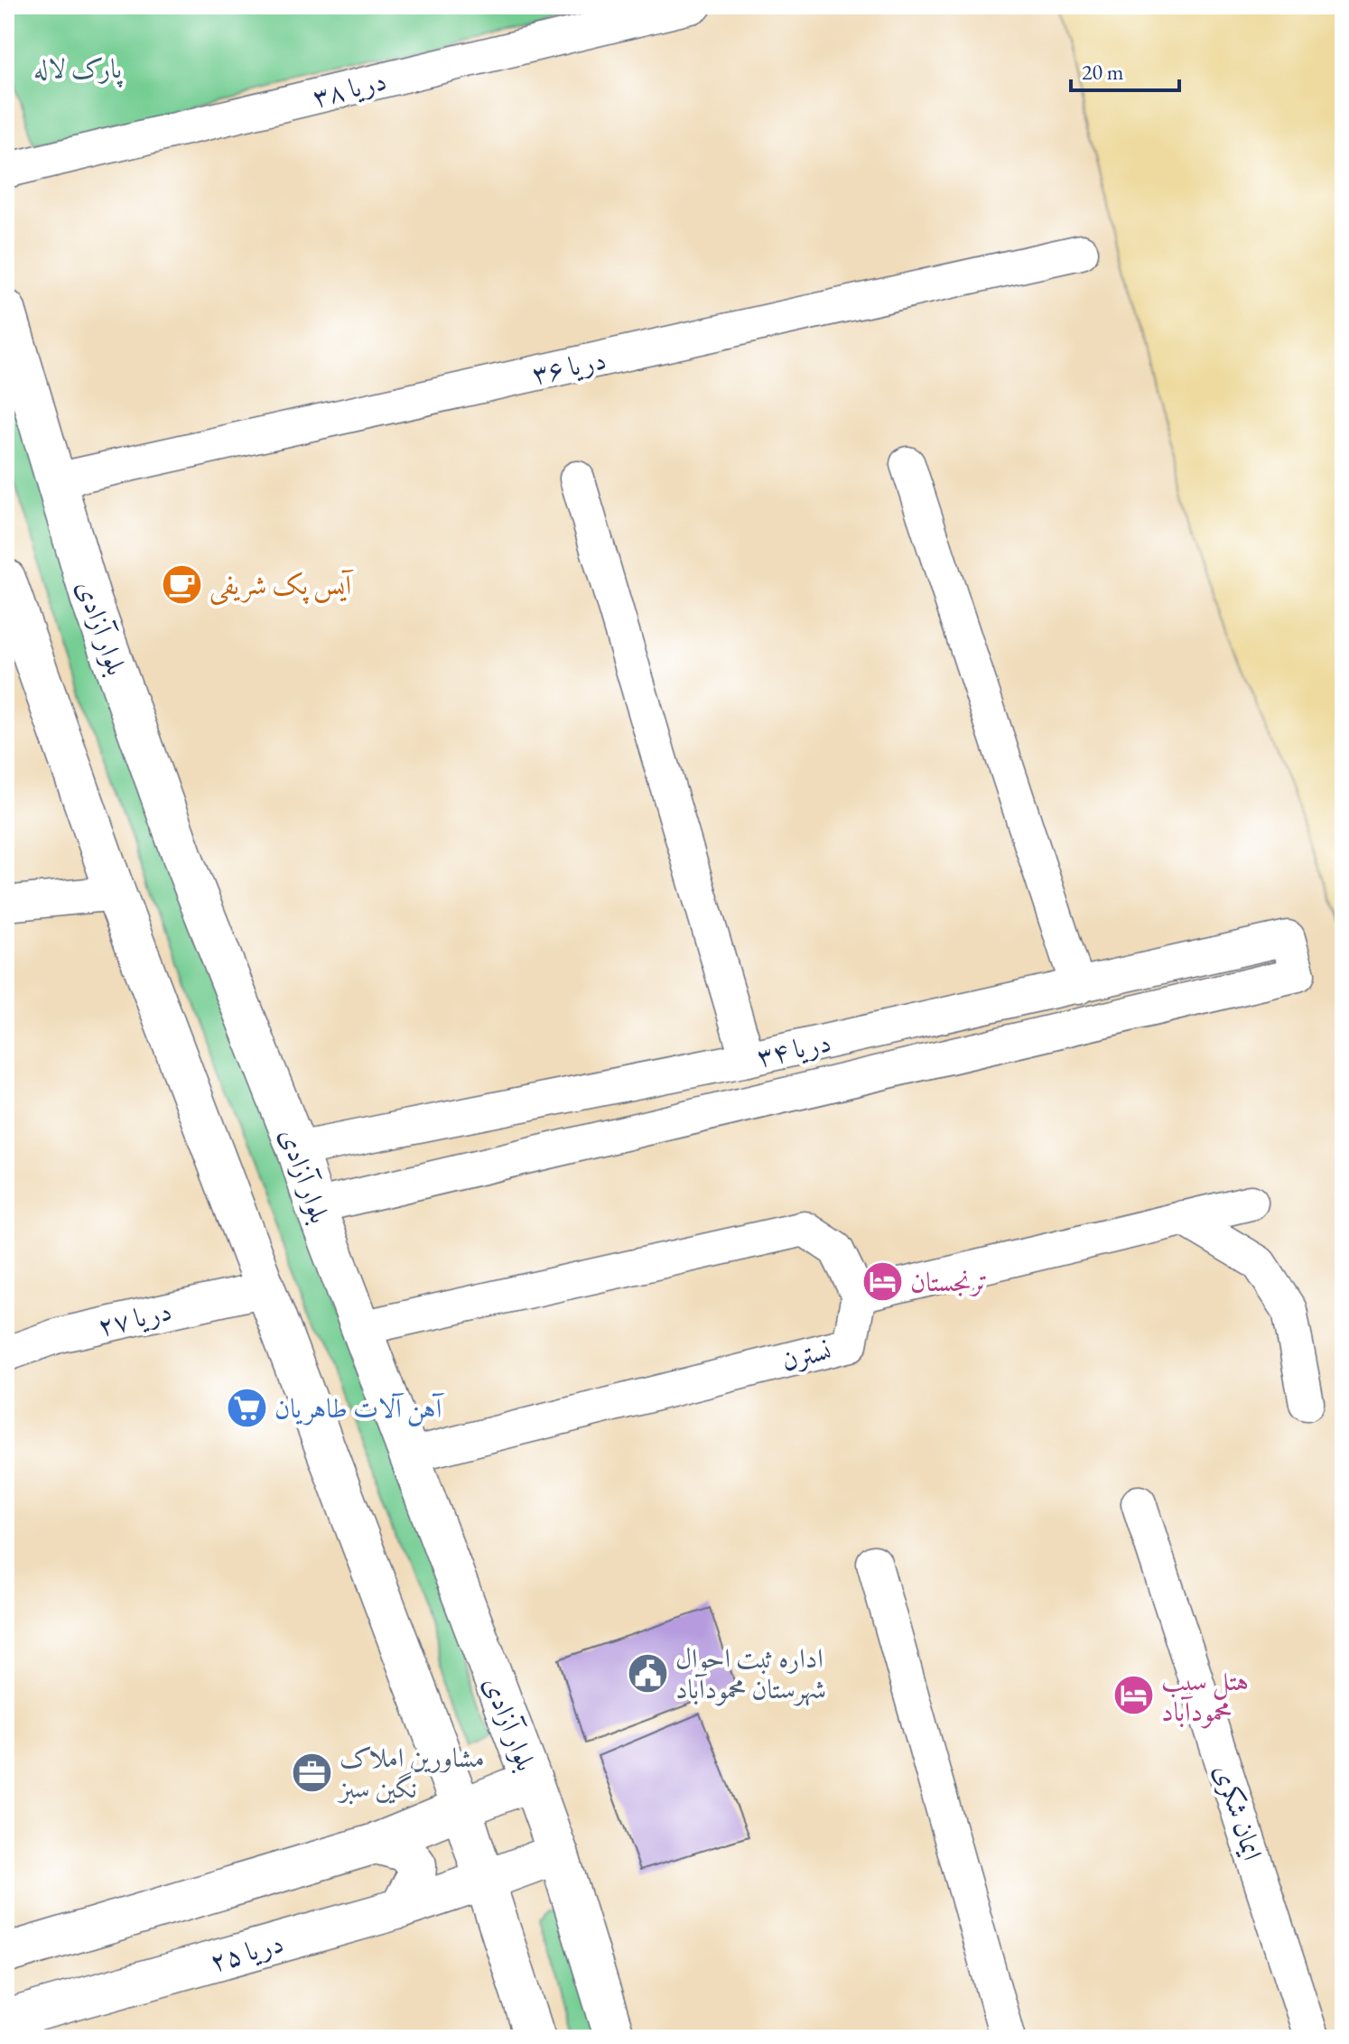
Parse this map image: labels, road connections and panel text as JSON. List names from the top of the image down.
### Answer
{
  "streets": {
    "main road": ["بلوار آزادی", "دریا ۲۵"],
    "street": [
      "دریا ۳۸",
      "دریا ۳۶",
      "دریا ۳۴",
      "دریا ۲۷",
      "نسترن",
      "ایمان شکری"
    ]
  },
  "crossings": [
    ["دریا ۳۶", "بلوار آزادی"],
    ["بلوار آزادی", "دریا ۳۴"],
    ["بلوار آزادی", "نسترن"],
    ["بلوار آزادی", "دریا ۲۵"]
  ],
  "parks": ["پارک لاله"],
  "places": {
    "cafe": ["آیس پک شریفی"],
    "hotel": ["ترنجستان", "هتل سیب محمودآباد"],
    "supermarket": ["آهن آلات طاهریان"],
    "public building": ["اداره ثبت احوال شهرستان محمودآباد"],
    "office": ["مشاورین املاک نگین سبز"]
  },
  "scale_bar": "20 m"
}
